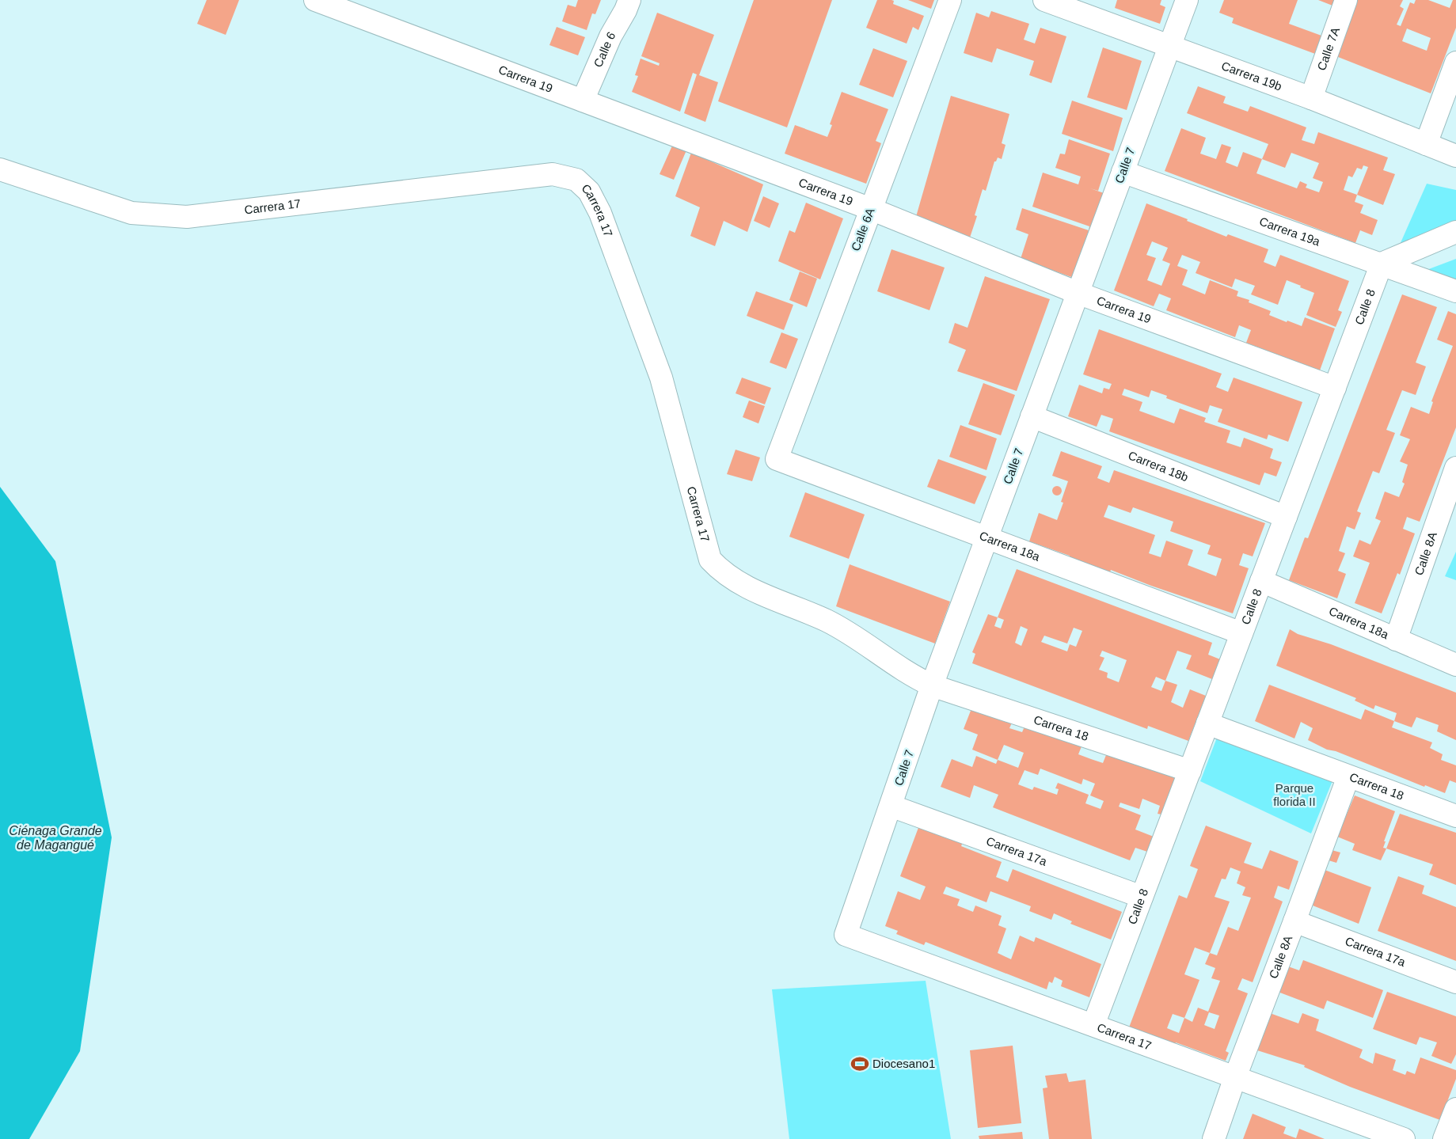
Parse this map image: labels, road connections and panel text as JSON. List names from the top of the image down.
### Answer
{
  "streets": {
    "street": [
      "Calle 7A",
      "Calle 6",
      "Carrera 19b",
      "Carrera 19",
      "Calle 7",
      "Carrera 17",
      "Calle 6A",
      "Carrera 19a",
      "Calle 8",
      "Carrera 18b",
      "Carrera 18a",
      "Calle 8A",
      "Carrera 18",
      "Carrera 17a"
    ]
  },
  "crossings": [
    ["Calle 7A", "Carrera 19b"],
    ["Calle 6", "Carrera 19"],
    ["Carrera 19b", "Calle 7"],
    ["Carrera 19", "Calle 7"],
    ["Carrera 19", "Calle 6A"],
    ["Carrera 19", "Calle 8"],
    ["Calle 7", "Carrera 17"],
    ["Calle 7", "Carrera 19a"],
    ["Calle 7", "Carrera 18b"],
    ["Calle 7", "Carrera 18a"],
    ["Calle 7", "Carrera 18"],
    ["Calle 7", "Carrera 17a"],
    ["Carrera 17", "Calle 8"],
    ["Carrera 17", "Calle 8A"],
    ["Carrera 17", "Carrera 18"],
    ["Calle 6A", "Carrera 18a"],
    ["Carrera 19a", "Calle 8"],
    ["Calle 8", "Carrera 18b"],
    ["Calle 8", "Carrera 18a"],
    ["Calle 8", "Carrera 18"],
    ["Calle 8", "Carrera 17a"],
    ["Carrera 18a", "Calle 8A"],
    ["Calle 8A", "Carrera 18"],
    ["Calle 8A", "Carrera 17a"]
  ],
  "water": ["Ciénaga Grande de Magangué"],
  "parks": ["Parque florida II"],
  "places": {
    "sports": ["Diocesano1"]
  }
}
